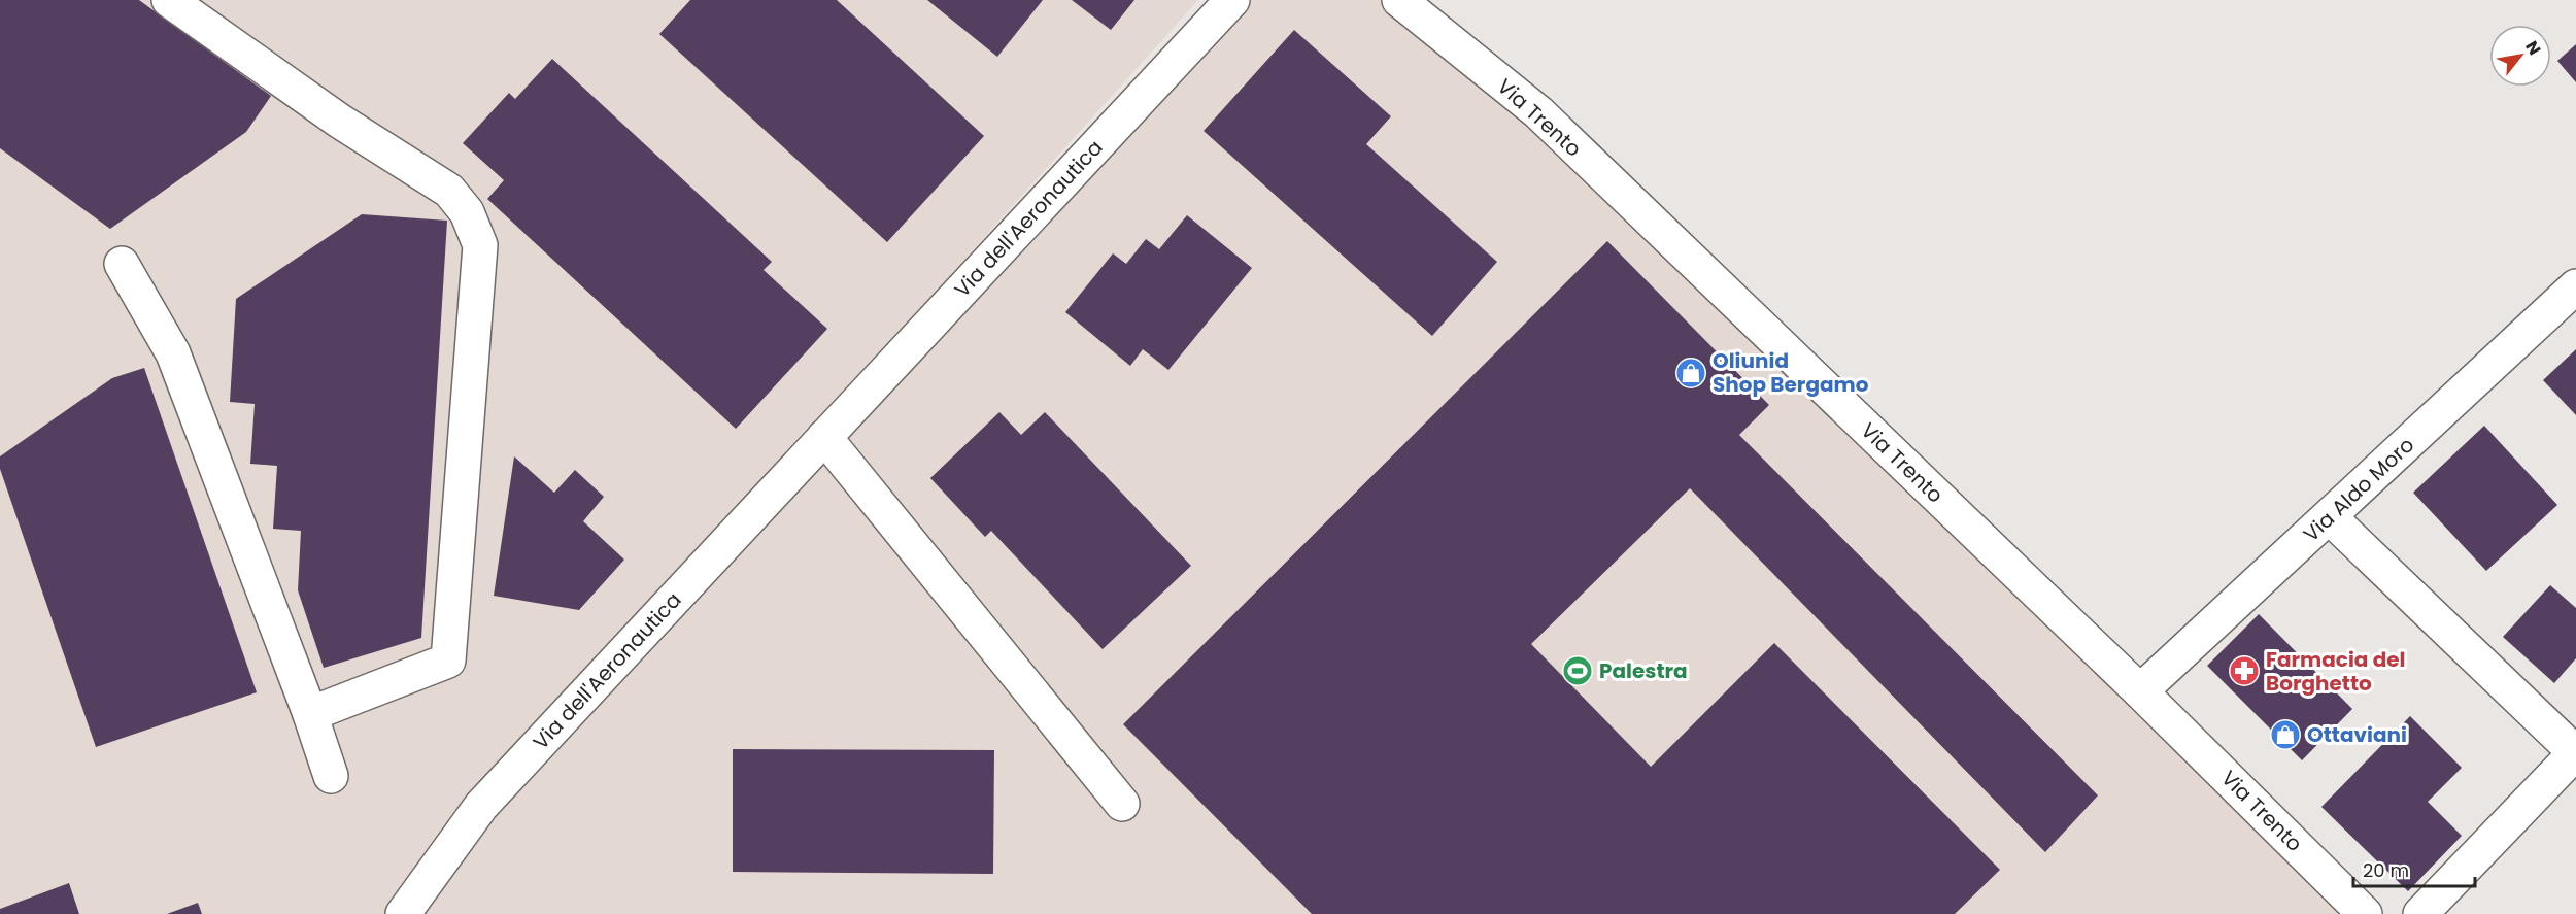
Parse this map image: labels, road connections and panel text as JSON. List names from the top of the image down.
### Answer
{
  "streets": {
    "street": ["Via Trento", "Via dell'Aeronautica", "Via Aldo Moro"]
  },
  "crossings": [
    ["Via Trento", "Via Aldo Moro"]
  ],
  "places": {
    "shop": ["Oliunid Shop Bergamo", "Ottaviani"],
    "sports": ["Palestra"],
    "pharmacy": ["Farmacia del Borghetto"]
  },
  "scale_bar": "20 m",
  "north": "top right"
}
